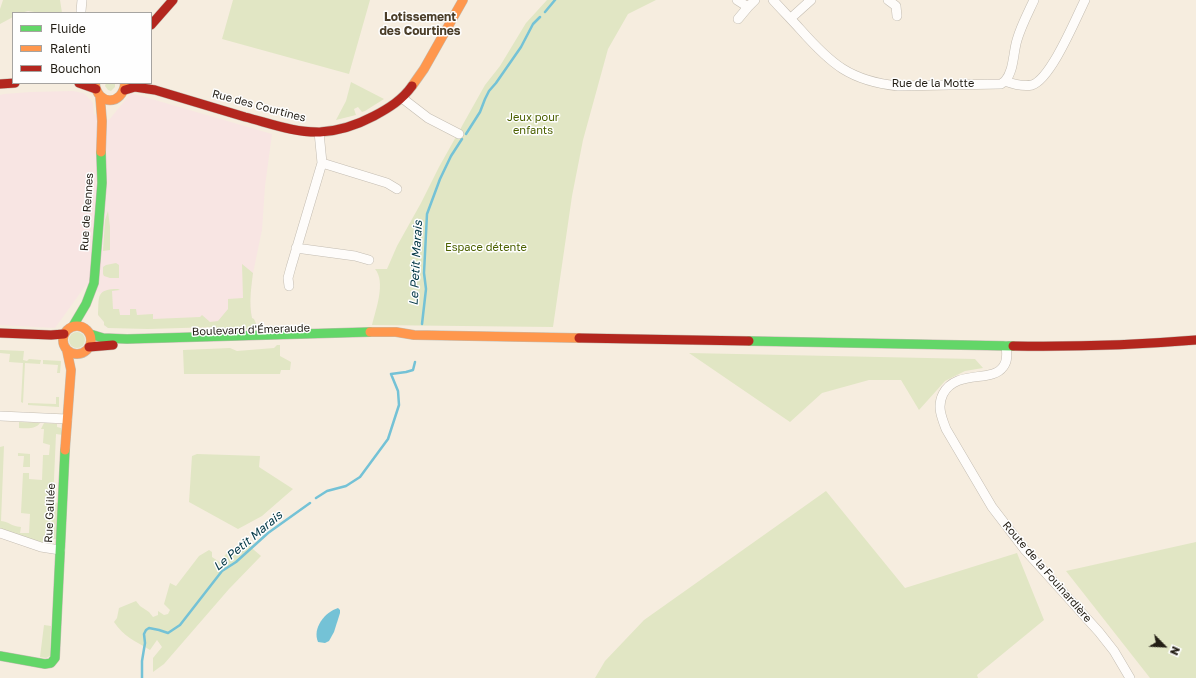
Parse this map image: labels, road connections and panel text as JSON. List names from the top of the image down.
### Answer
{
  "streets": {
    "main road": [
      "Rue des Courtines",
      "Rue de Rennes",
      "Boulevard d'Émeraude",
      "Rue Galilée"
    ],
    "street": ["Rue de la Motte", "Route de la Fouinardière"]
  },
  "crossings": [
    ["Rue de Rennes", "Boulevard d'Émeraude"],
    ["Rue de Rennes", "Rue Galilée"],
    ["Boulevard d'Émeraude", "Rue Galilée"]
  ],
  "districts": ["Lotissement des Courtines"],
  "water": ["Le Petit Marais"],
  "parks": ["Jeux pour enfants", "Espace détente"],
  "legend": ["Fluide", "Ralenti", "Bouchon"],
  "north": "bottom right"
}
